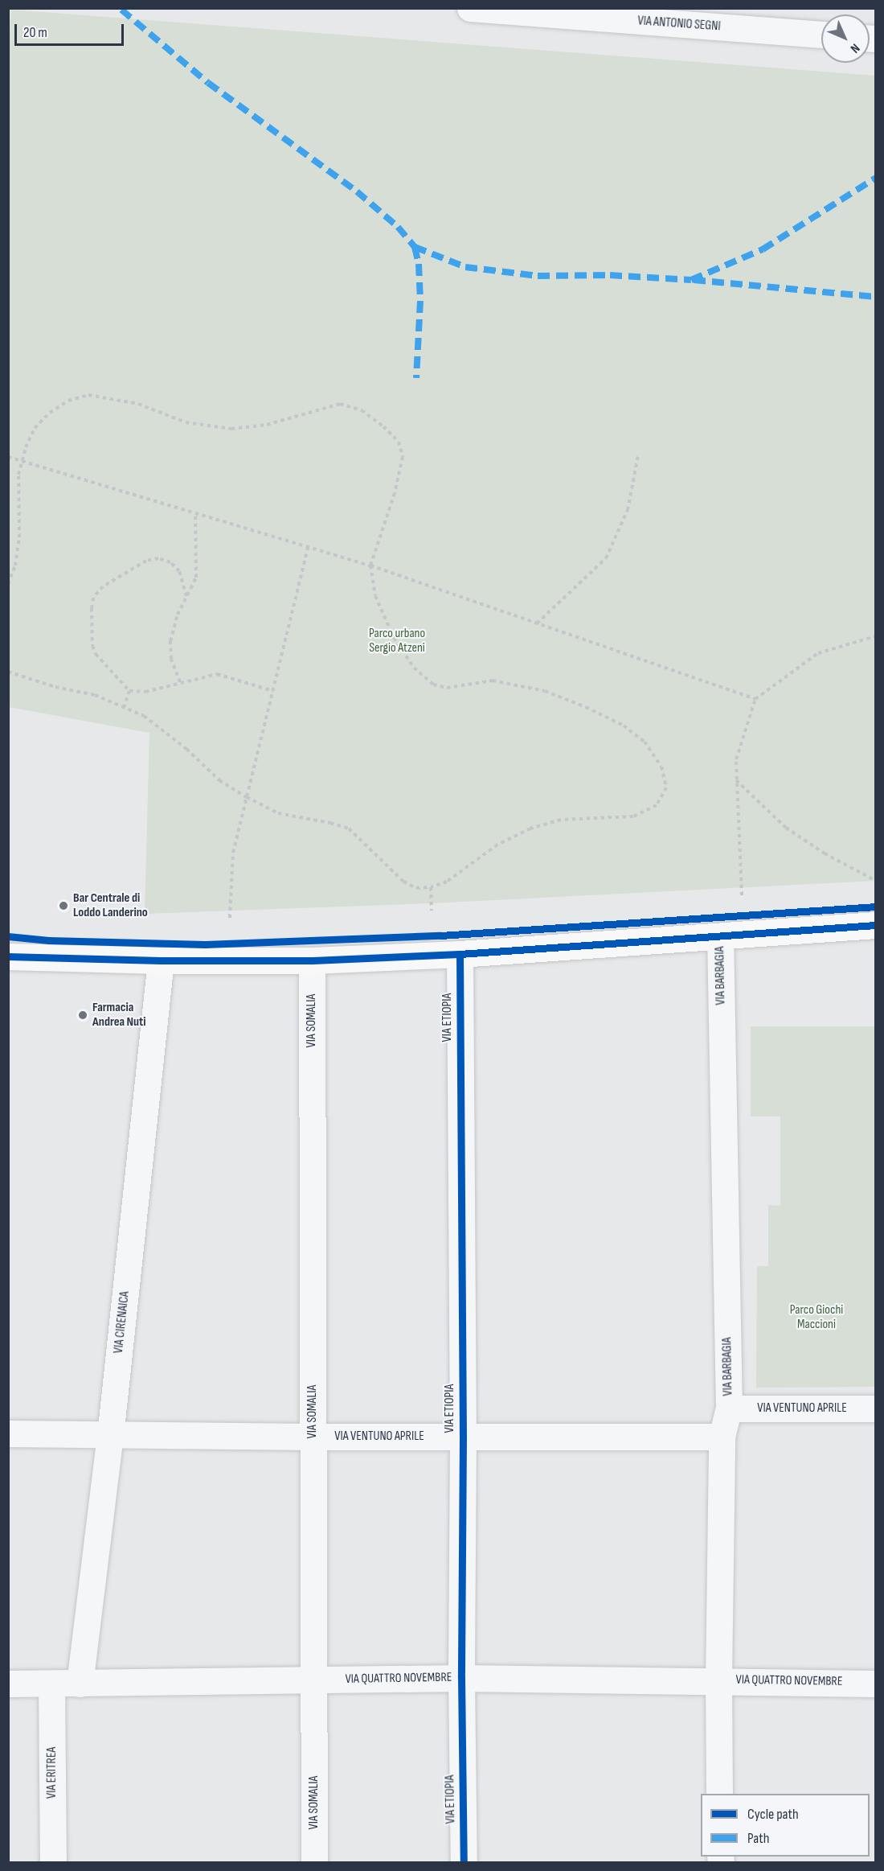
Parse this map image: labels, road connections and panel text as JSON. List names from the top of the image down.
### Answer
{
  "streets": {
    "street": [
      "VIA ANTONIO SEGNI",
      "VIA BARBAGIA",
      "VIA ETIOPIA",
      "VIA SOMALIA",
      "VIA CIRENAICA",
      "VIA VENTUNO APRILE",
      "VIA QUATTRO NOVEMBRE",
      "VIA ERITREA"
    ]
  },
  "crossings": [
    ["VIA BARBAGIA", "VIA VENTUNO APRILE"],
    ["VIA BARBAGIA", "VIA QUATTRO NOVEMBRE"],
    ["VIA ETIOPIA", "VIA VENTUNO APRILE"],
    ["VIA ETIOPIA", "VIA QUATTRO NOVEMBRE"],
    ["VIA SOMALIA", "VIA VENTUNO APRILE"],
    ["VIA SOMALIA", "VIA QUATTRO NOVEMBRE"],
    ["VIA CIRENAICA", "VIA VENTUNO APRILE"],
    ["VIA CIRENAICA", "VIA QUATTRO NOVEMBRE"],
    ["VIA QUATTRO NOVEMBRE", "VIA ERITREA"]
  ],
  "parks": ["Parco urbano Sergio Atzeni", "Parco Giochi Maccioni"],
  "places": ["Bar Centrale di Loddo Landerino", "Farmacia Andrea Nuti"],
  "legend": ["Cycle path", "Path"],
  "scale_bar": "20 m",
  "north": "bottom right"
}
